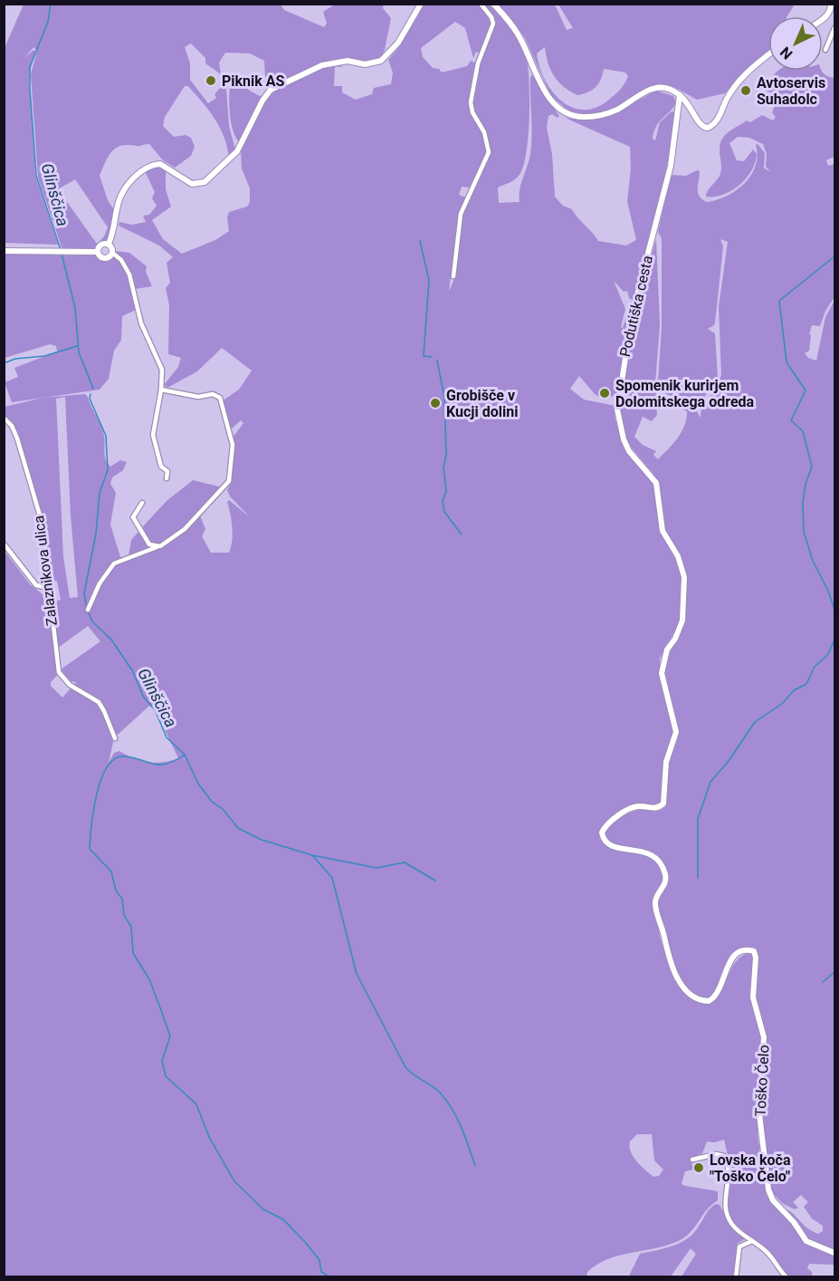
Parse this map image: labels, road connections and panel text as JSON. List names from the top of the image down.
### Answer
{
  "streets": {
    "street": ["Podutiška cesta", "Zalaznikova ulica", "Toško Čelo"]
  },
  "crossings": [
    ["Podutiška cesta", "Toško Čelo"]
  ],
  "water": ["Glinščica"],
  "places": [
    "Piknik AS",
    "Avtoservis Suhadolc",
    "Spomenik kurirjem Dolomitskega odreda",
    "Grobišče v Kucji dolini",
    "Lovska koča \"Toško Čelo\""
  ],
  "north": "bottom left"
}
